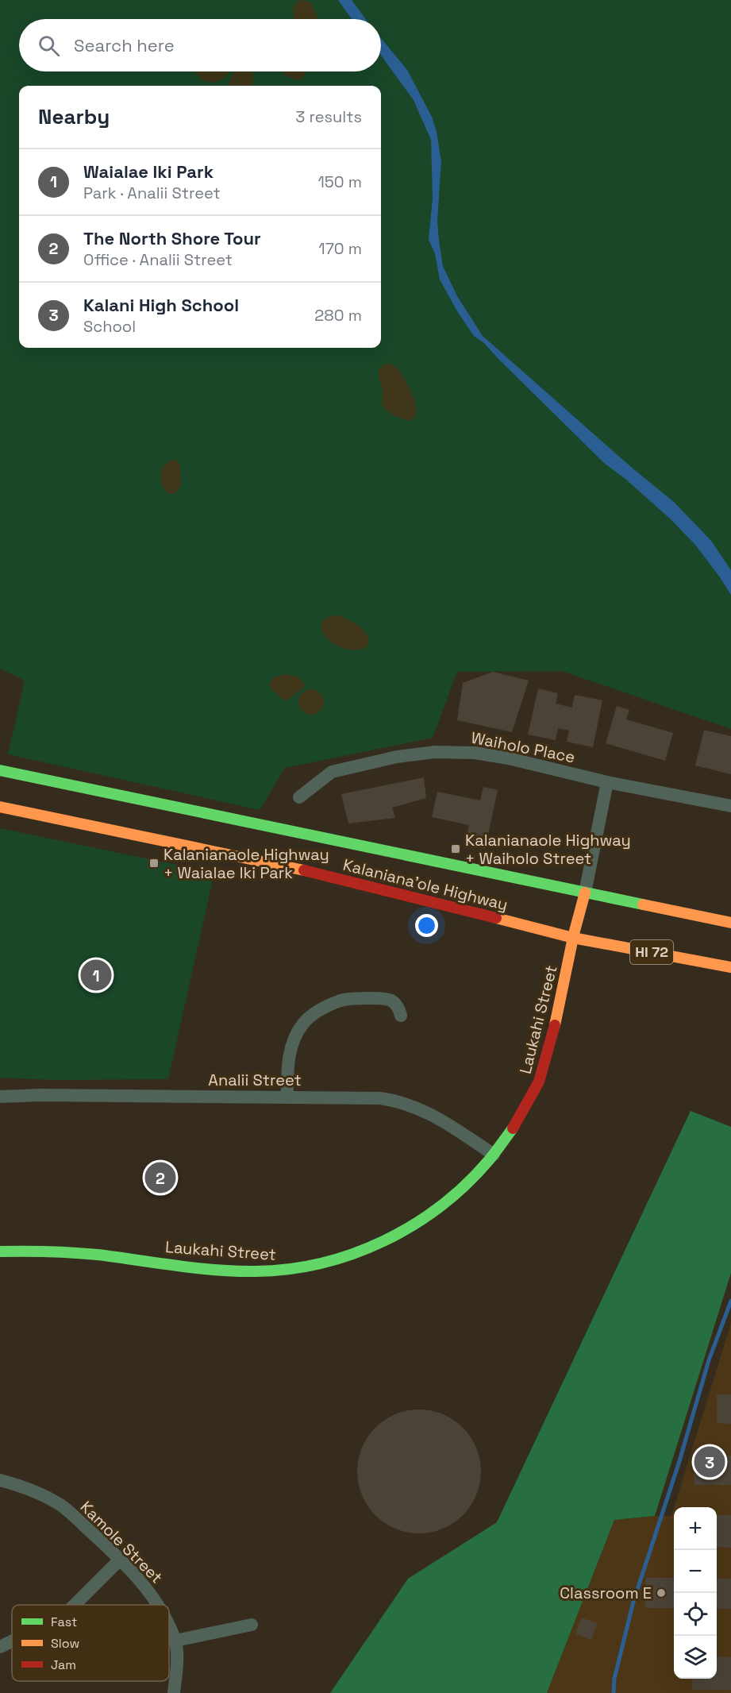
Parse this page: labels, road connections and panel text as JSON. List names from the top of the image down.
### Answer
{
  "streets": {
    "main road": ["Kalaniana’ole Highway", "HI 72", "Laukahi Street"],
    "street": ["Waiholo Place", "Analii Street", "Kamole Street"]
  },
  "crossings": [
    ["Kalaniana’ole Highway", "Laukahi Street"],
    ["Laukahi Street", "Analii Street"]
  ],
  "places": {
    "transit": ["Kalanianaole Highway + Waiholo Street", "Kalanianaole Highway + Waialae Iki Park"],
    "other": ["Classroom E"]
  },
  "legend": ["Fast", "Slow", "Jam"],
  "page": {
    "search": "Search here",
    "heading": ["Nearby", "3 results"],
    "list": [
      {
        "mark": "1",
        "name": "Waialae Iki Park",
        "note": "Park · Analii Street",
        "value": "150 m"
      },
      {
        "mark": "2",
        "name": "The North Shore Tour",
        "note": "Office · Analii Street",
        "value": "170 m"
      },
      {
        "mark": "3",
        "name": "Kalani High School",
        "note": "School",
        "value": "280 m"
      }
    ],
    "pins": ["1", "2", "3"],
    "map_buttons": ["+", "−"]
  }
}
